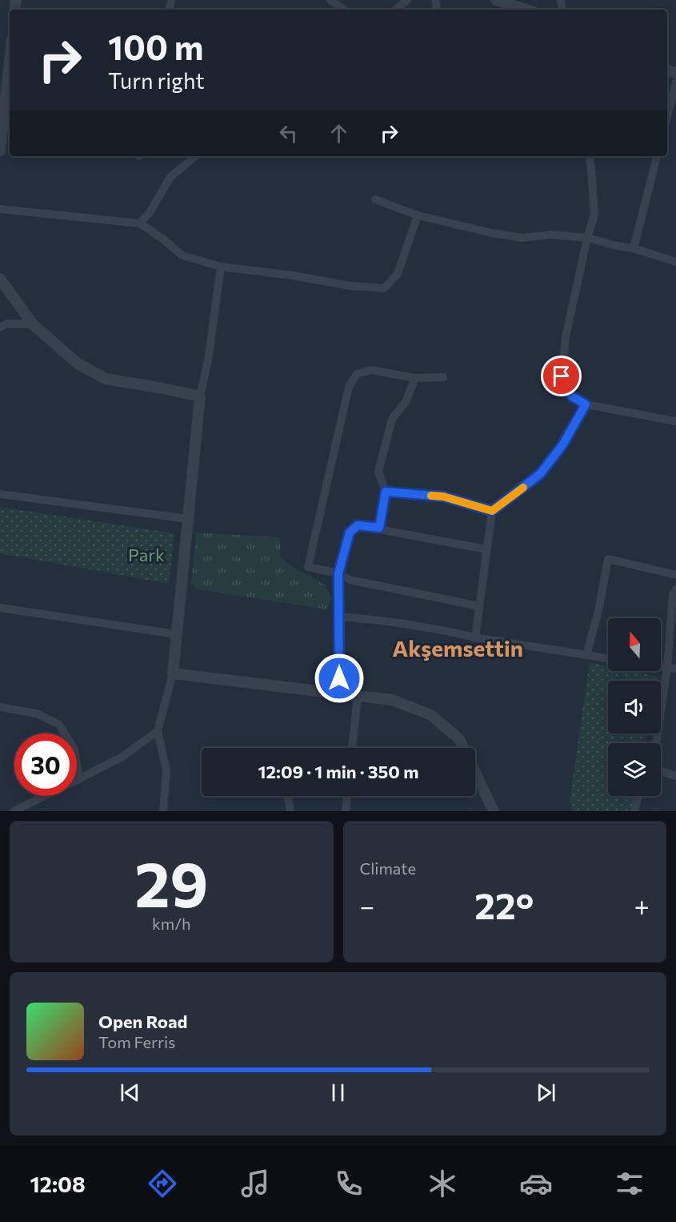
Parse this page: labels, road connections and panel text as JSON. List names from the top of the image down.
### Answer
{
  "districts": ["Akşemsettin"],
  "parks": ["Park"],
  "north": "top",
  "page": {
    "turn": ["100 m", "Turn right"],
    "limit": "30",
    "trip": "12:09 · 1 min · 350 m",
    "tile": [
      ["29", "km/h"],
      "Climate"
    ],
    "heat": ["−", "22°", "+"],
    "song": ["Open Road", "Tom Ferris"],
    "tabs": "12:08"
  }
}
